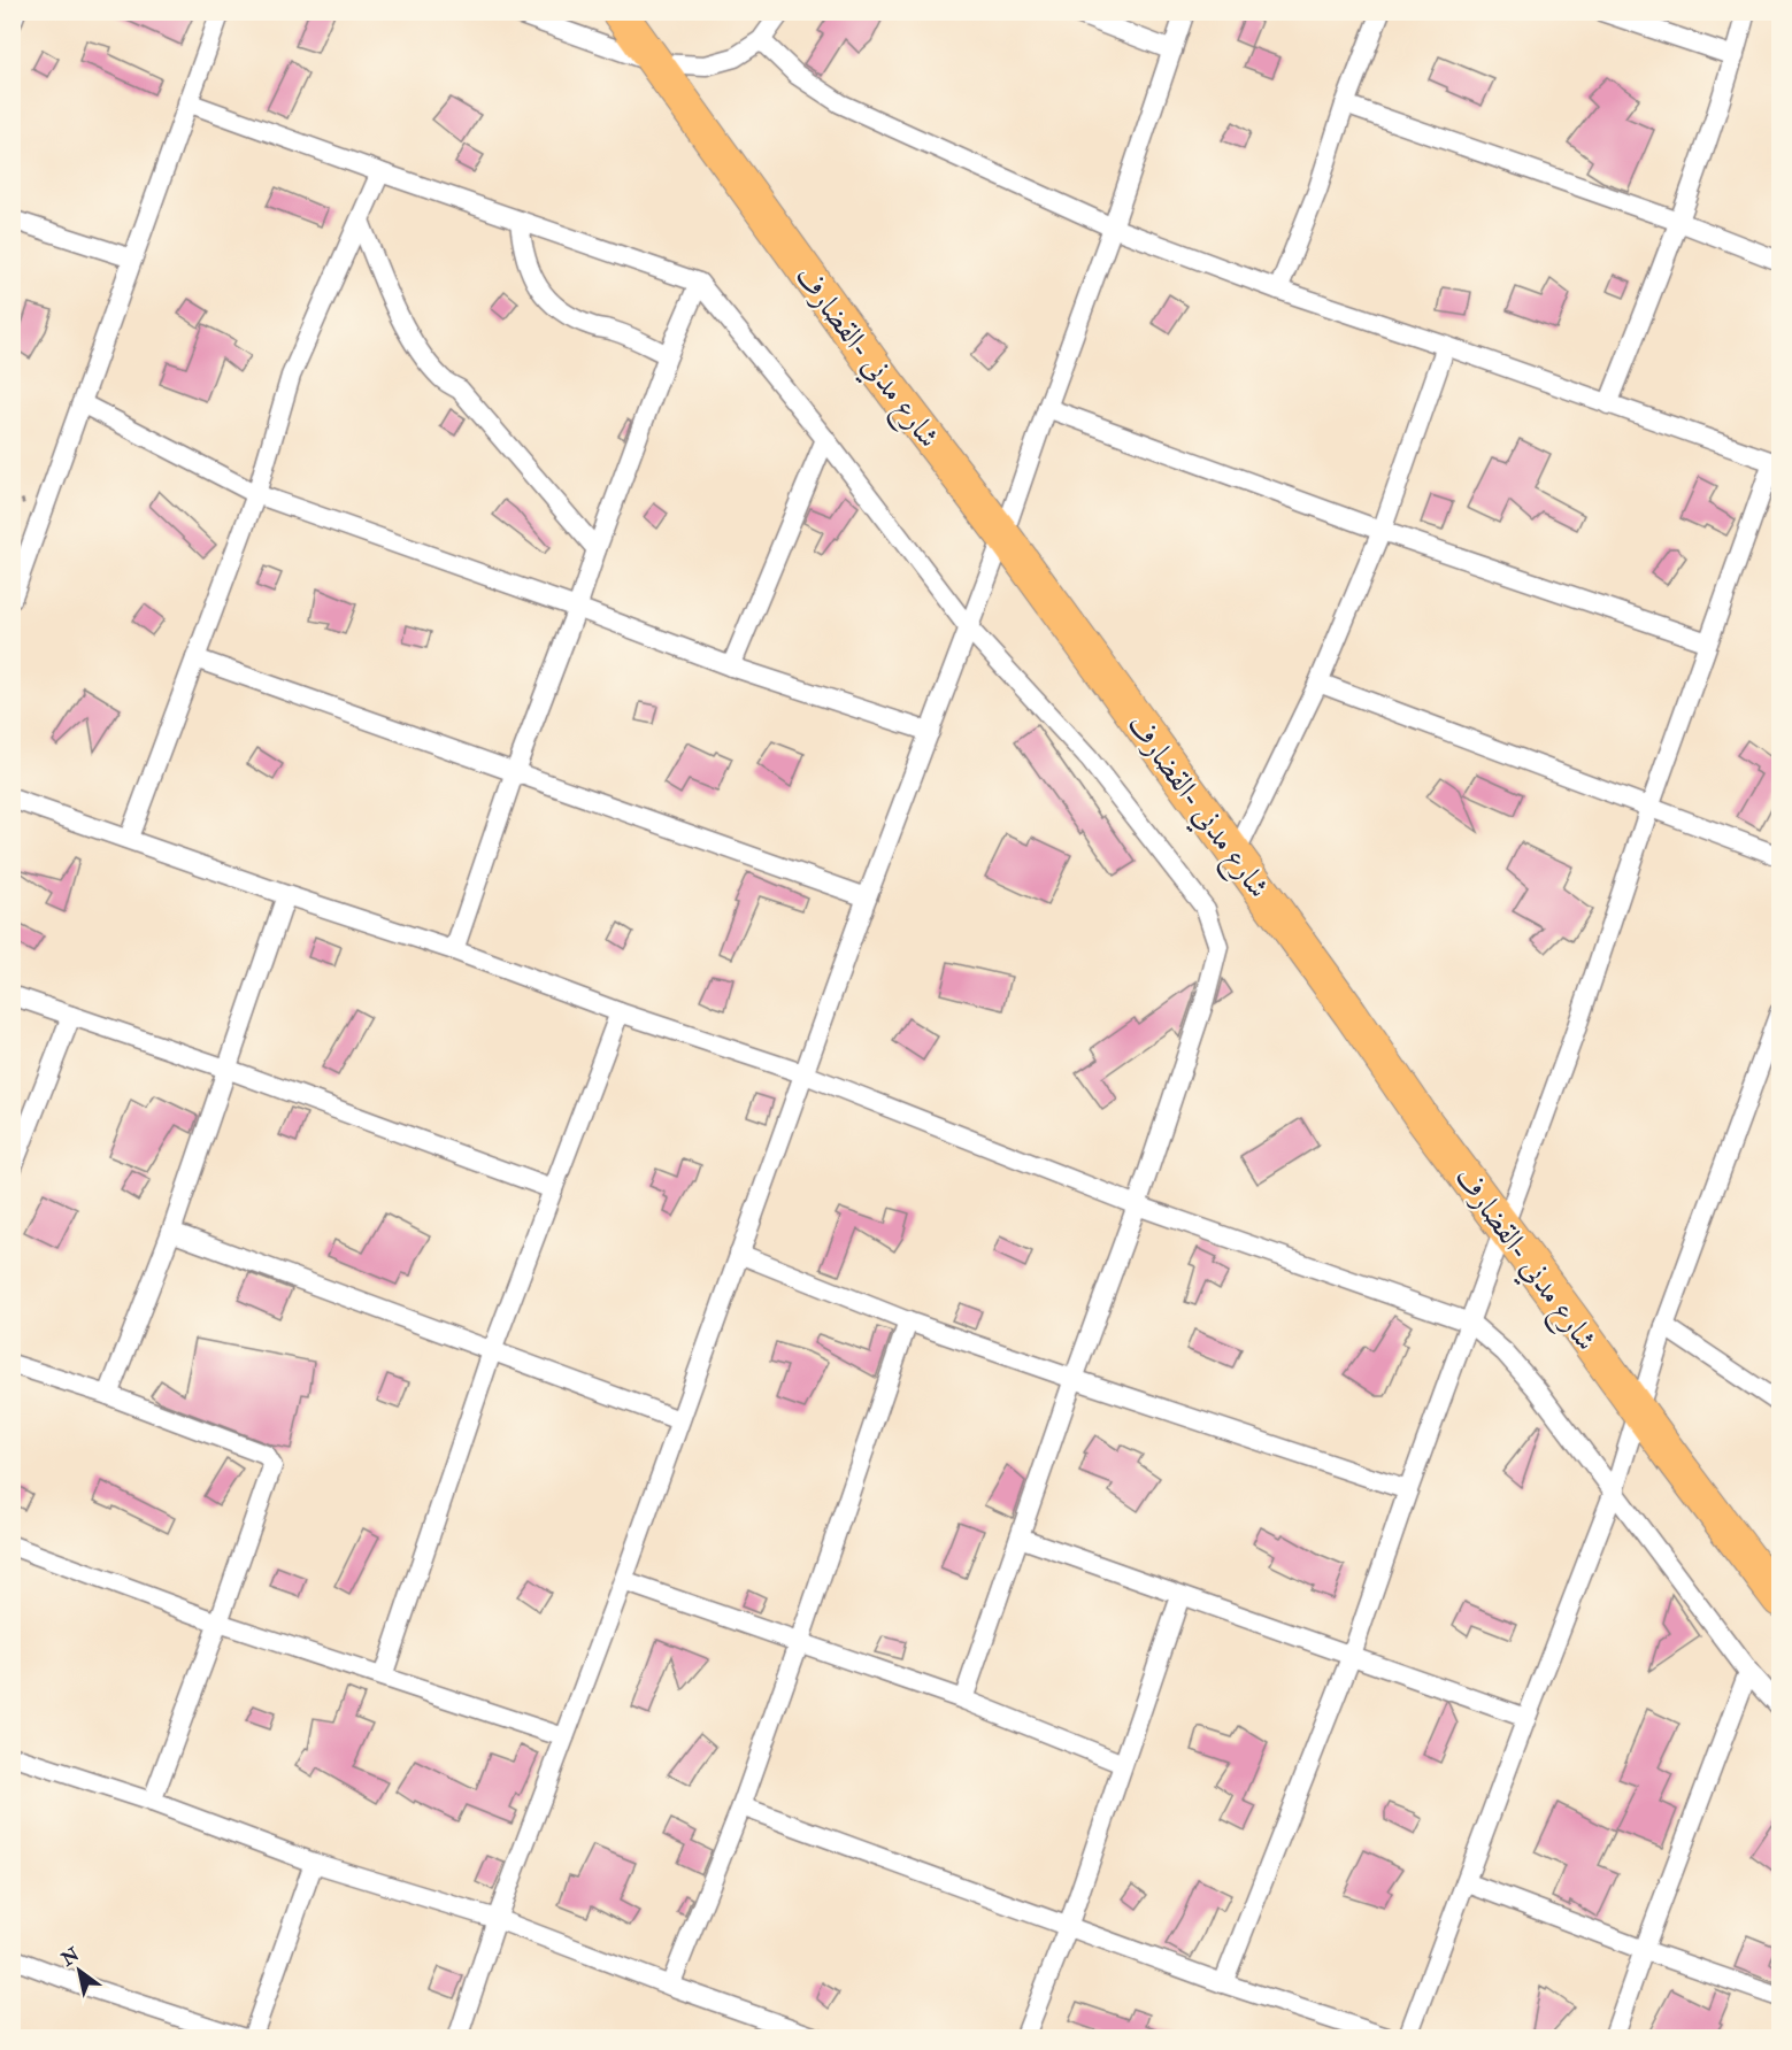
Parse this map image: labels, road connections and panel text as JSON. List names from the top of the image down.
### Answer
{
  "streets": {
    "highway": ["شارع مدني -القضارف"]
  },
  "north": "top left"
}
